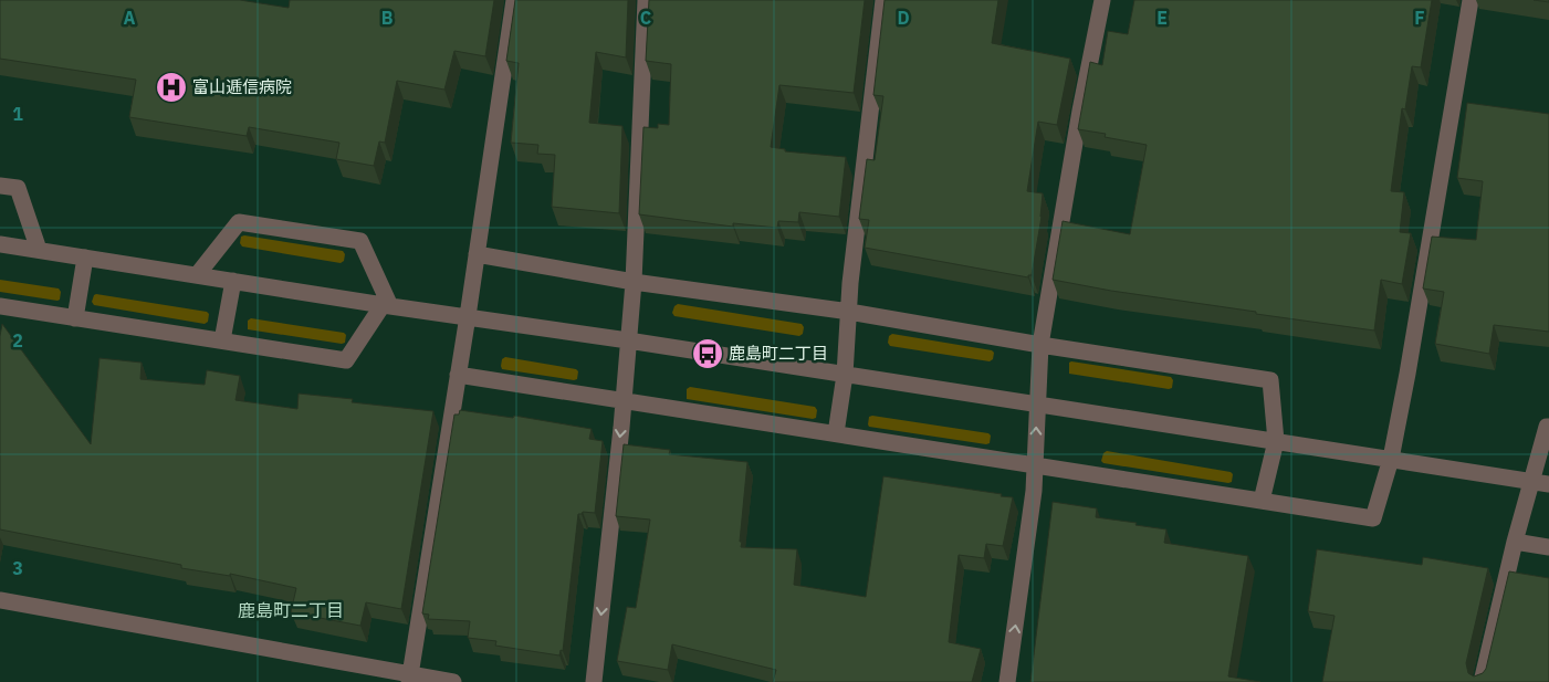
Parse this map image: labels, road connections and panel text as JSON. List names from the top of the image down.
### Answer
{
  "districts": ["鹿島町二丁目"],
  "places": {
    "hospital": ["富山逓信病院"],
    "bus stop": ["鹿島町二丁目"]
  },
  "grid": {
    "columns": [
      "A",
      "B",
      "C",
      "D",
      "E",
      "F"
    ],
    "rows": ["1", "2", "3"]
  }
}
